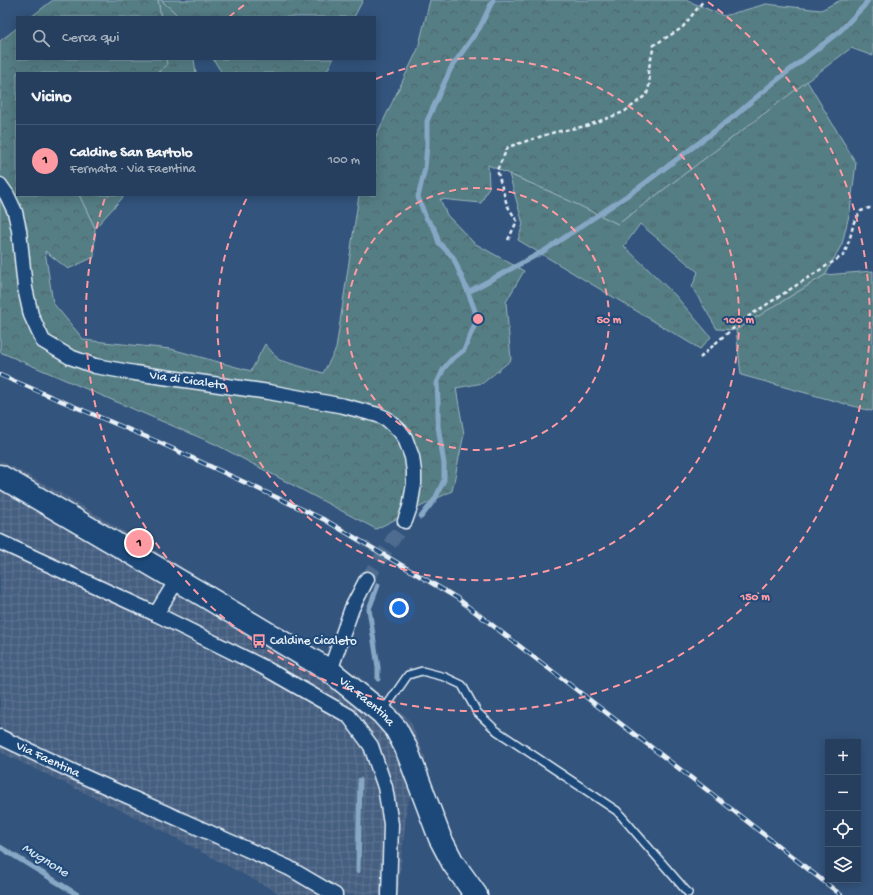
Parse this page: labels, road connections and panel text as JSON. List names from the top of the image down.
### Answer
{
  "streets": {
    "main road": ["Via Faentina"],
    "street": ["Via di Cicaleto"]
  },
  "water": ["Mugnone"],
  "places": {
    "bus stop": ["Caldine Cicaleto"]
  },
  "page": {
    "search": "Cerca qui",
    "heading": "Vicino",
    "list": [
      {
        "mark": "1",
        "name": "Caldine San Bartolo",
        "note": "Fermata · Via Faentina",
        "value": "100 m"
      }
    ],
    "pins": "1",
    "map_buttons": ["+", "−"]
  },
  "rings": ["50 m", "100 m", "150 m"]
}
